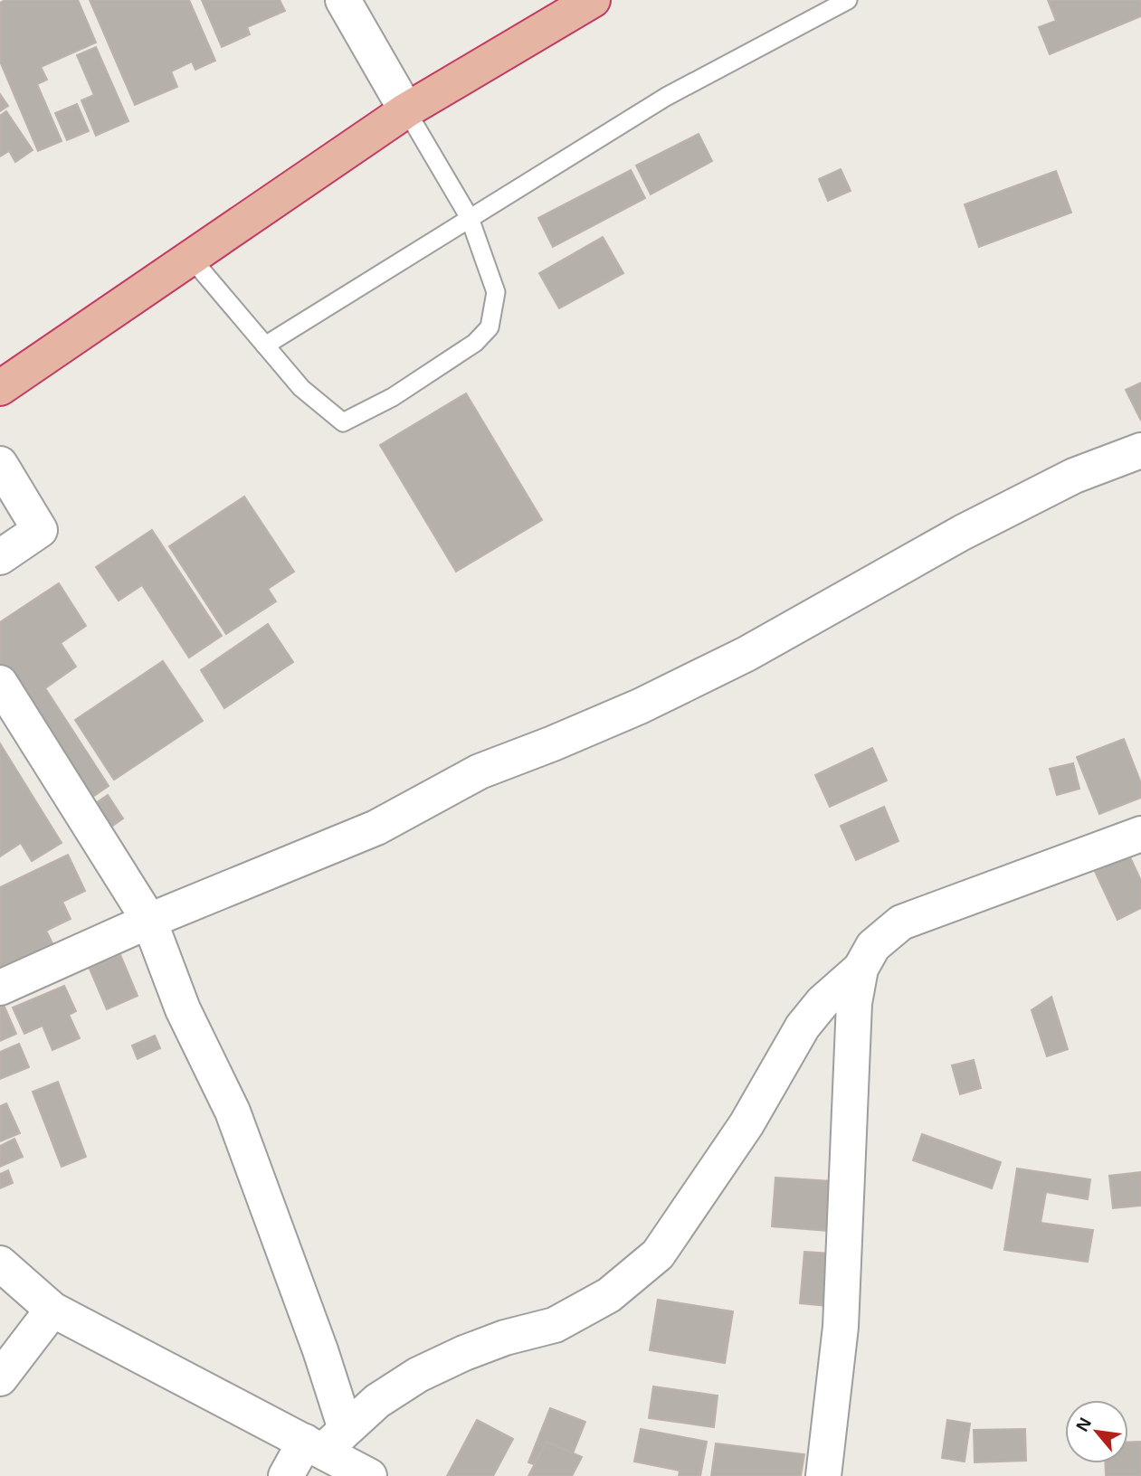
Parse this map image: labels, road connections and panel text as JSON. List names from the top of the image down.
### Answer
{
  "north": "top left"
}
